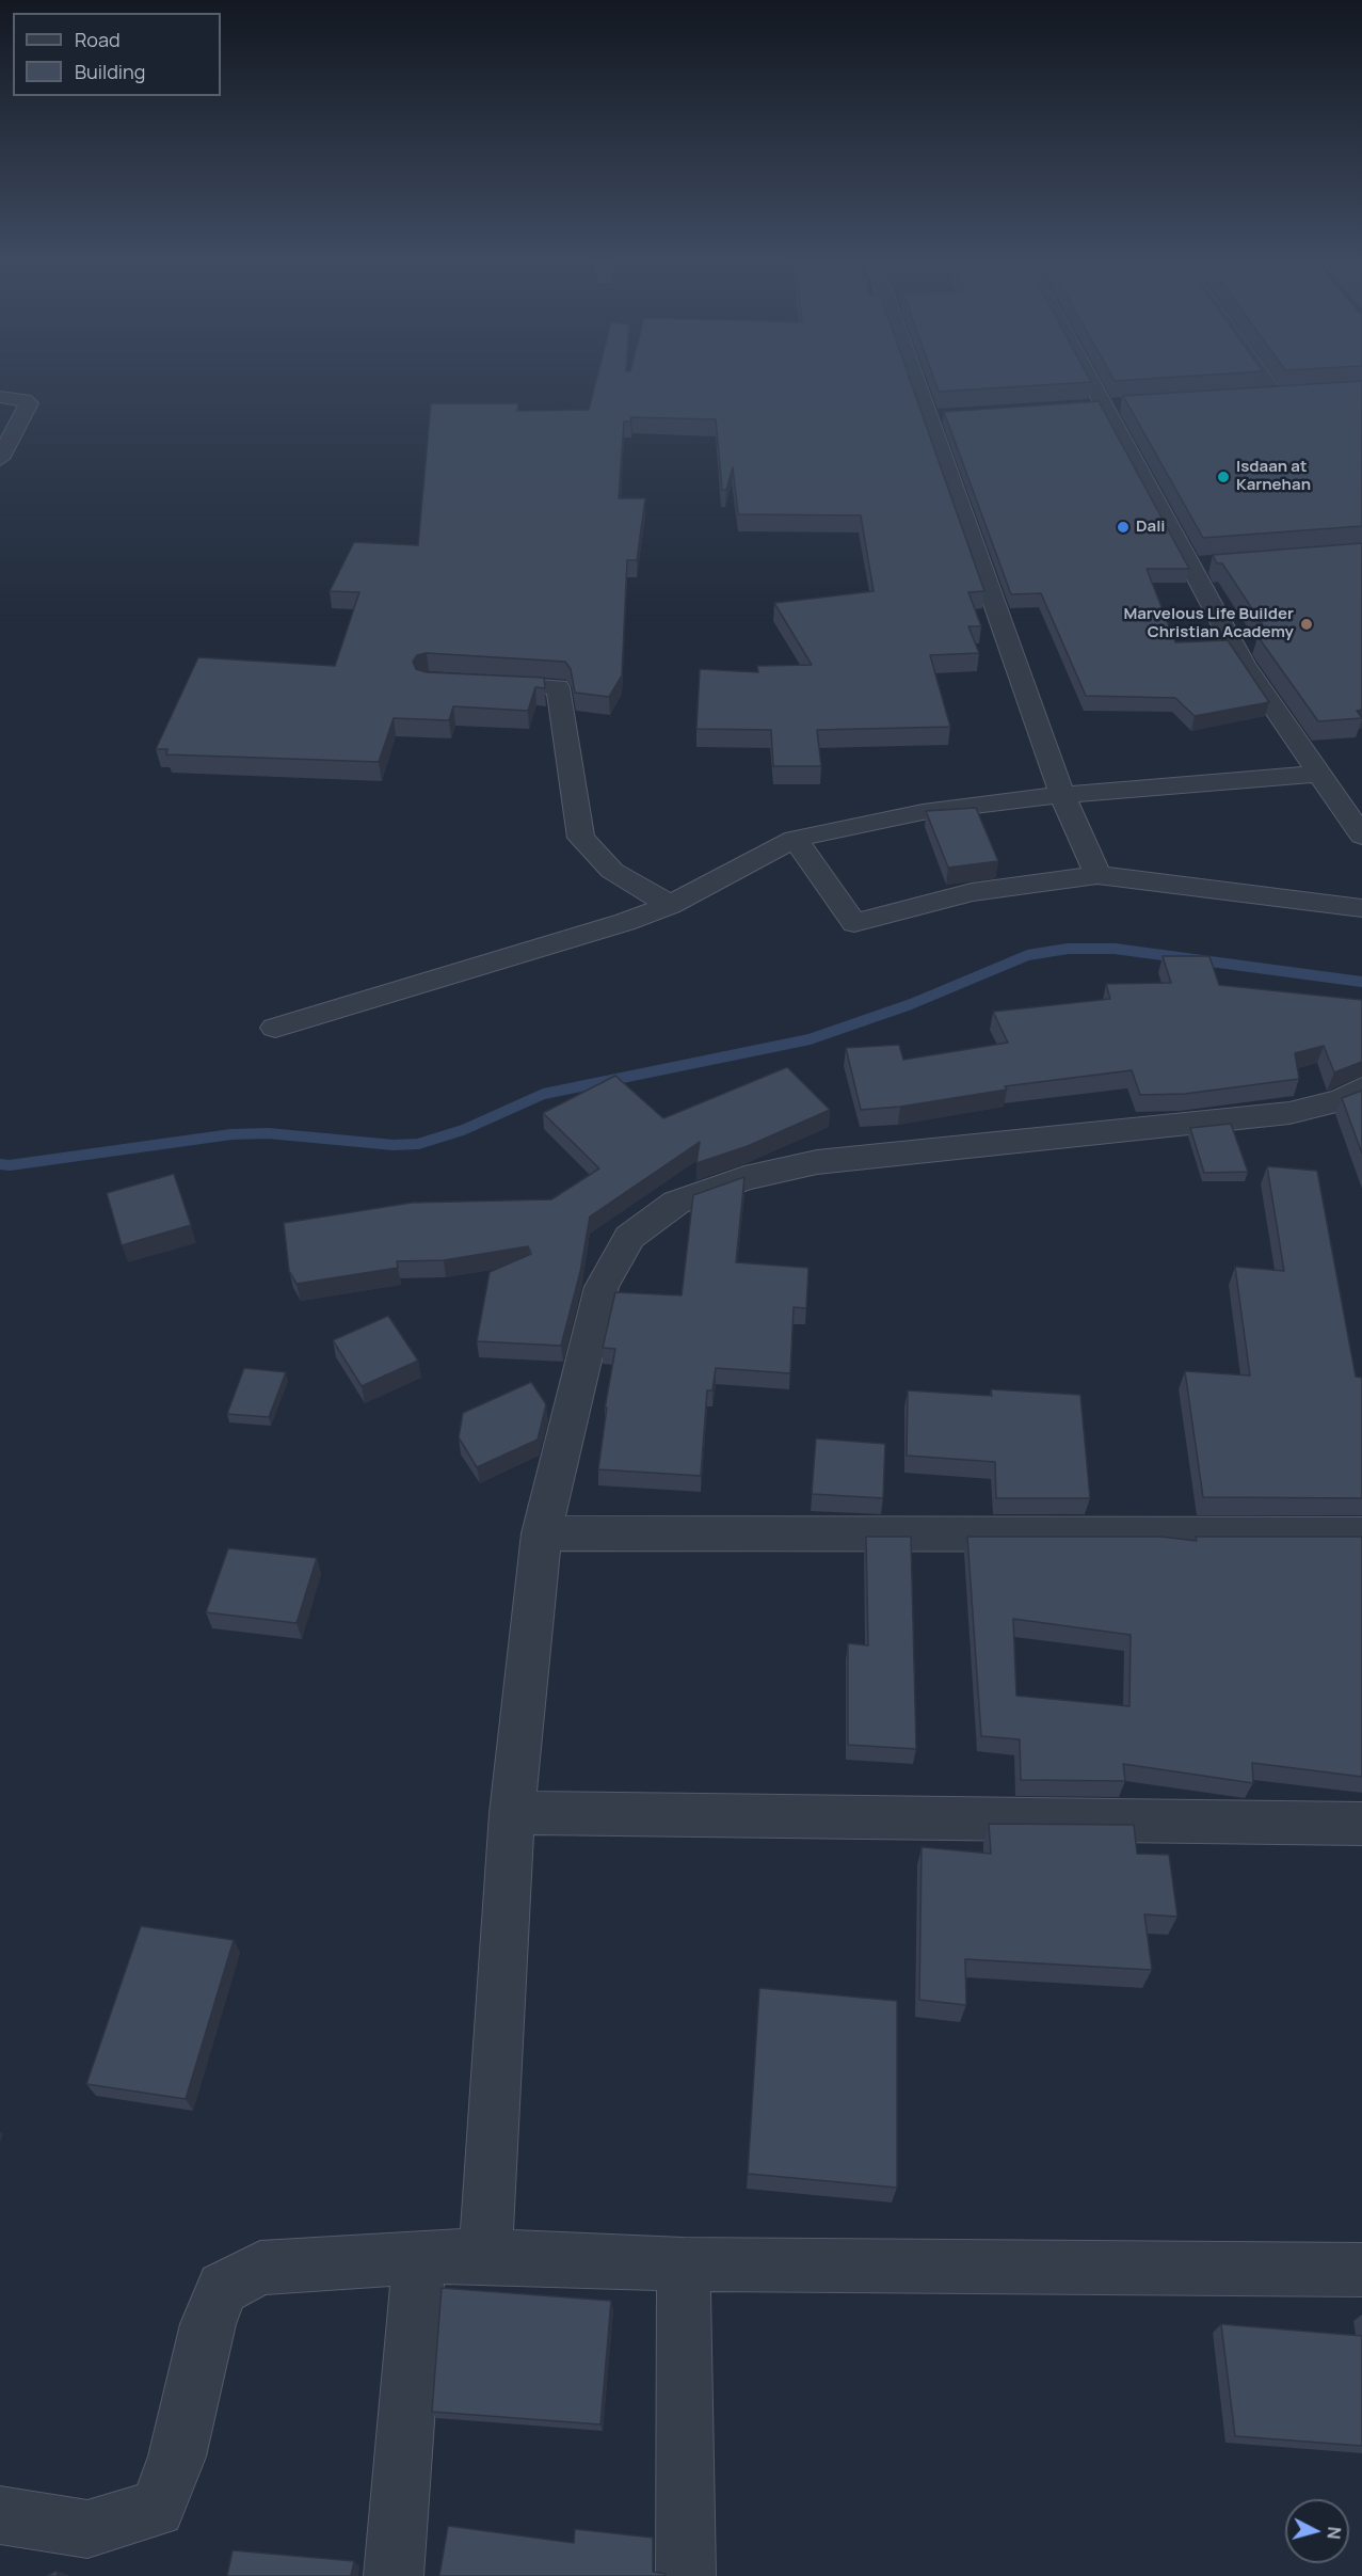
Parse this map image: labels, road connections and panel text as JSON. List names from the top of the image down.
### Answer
{
  "places": ["Isdaan at Karnehan", "Dali", "Marvelous Life Builder Christian Academy"],
  "legend": ["Road", "Building"],
  "north": "right"
}
